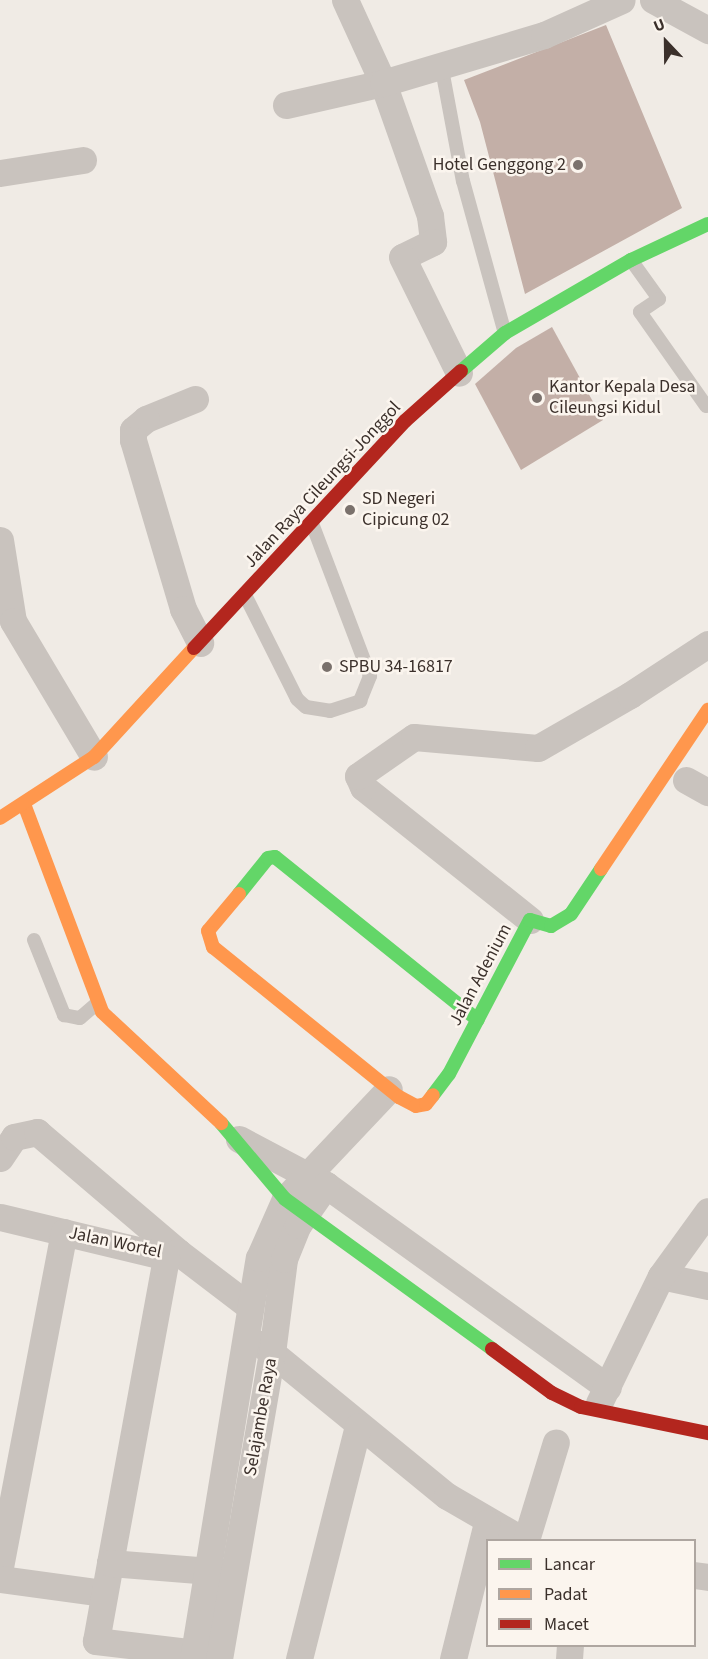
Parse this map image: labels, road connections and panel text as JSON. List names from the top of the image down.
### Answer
{
  "streets": {
    "street": [
      "Jalan Raya Cileungsi-Jonggol",
      "Jalan Adenium",
      "Jalan Wortel",
      "Selajambe Raya"
    ]
  },
  "crossings": [
    ["Jalan Adenium", "Selajambe Raya"]
  ],
  "places": [
    "Hotel Genggong 2",
    "Kantor Kepala Desa Cileungsi Kidul",
    "SD Negeri Cipicung 02",
    "SPBU 34-16817"
  ],
  "legend": ["Lancar", "Padat", "Macet"],
  "north": "top"
}
